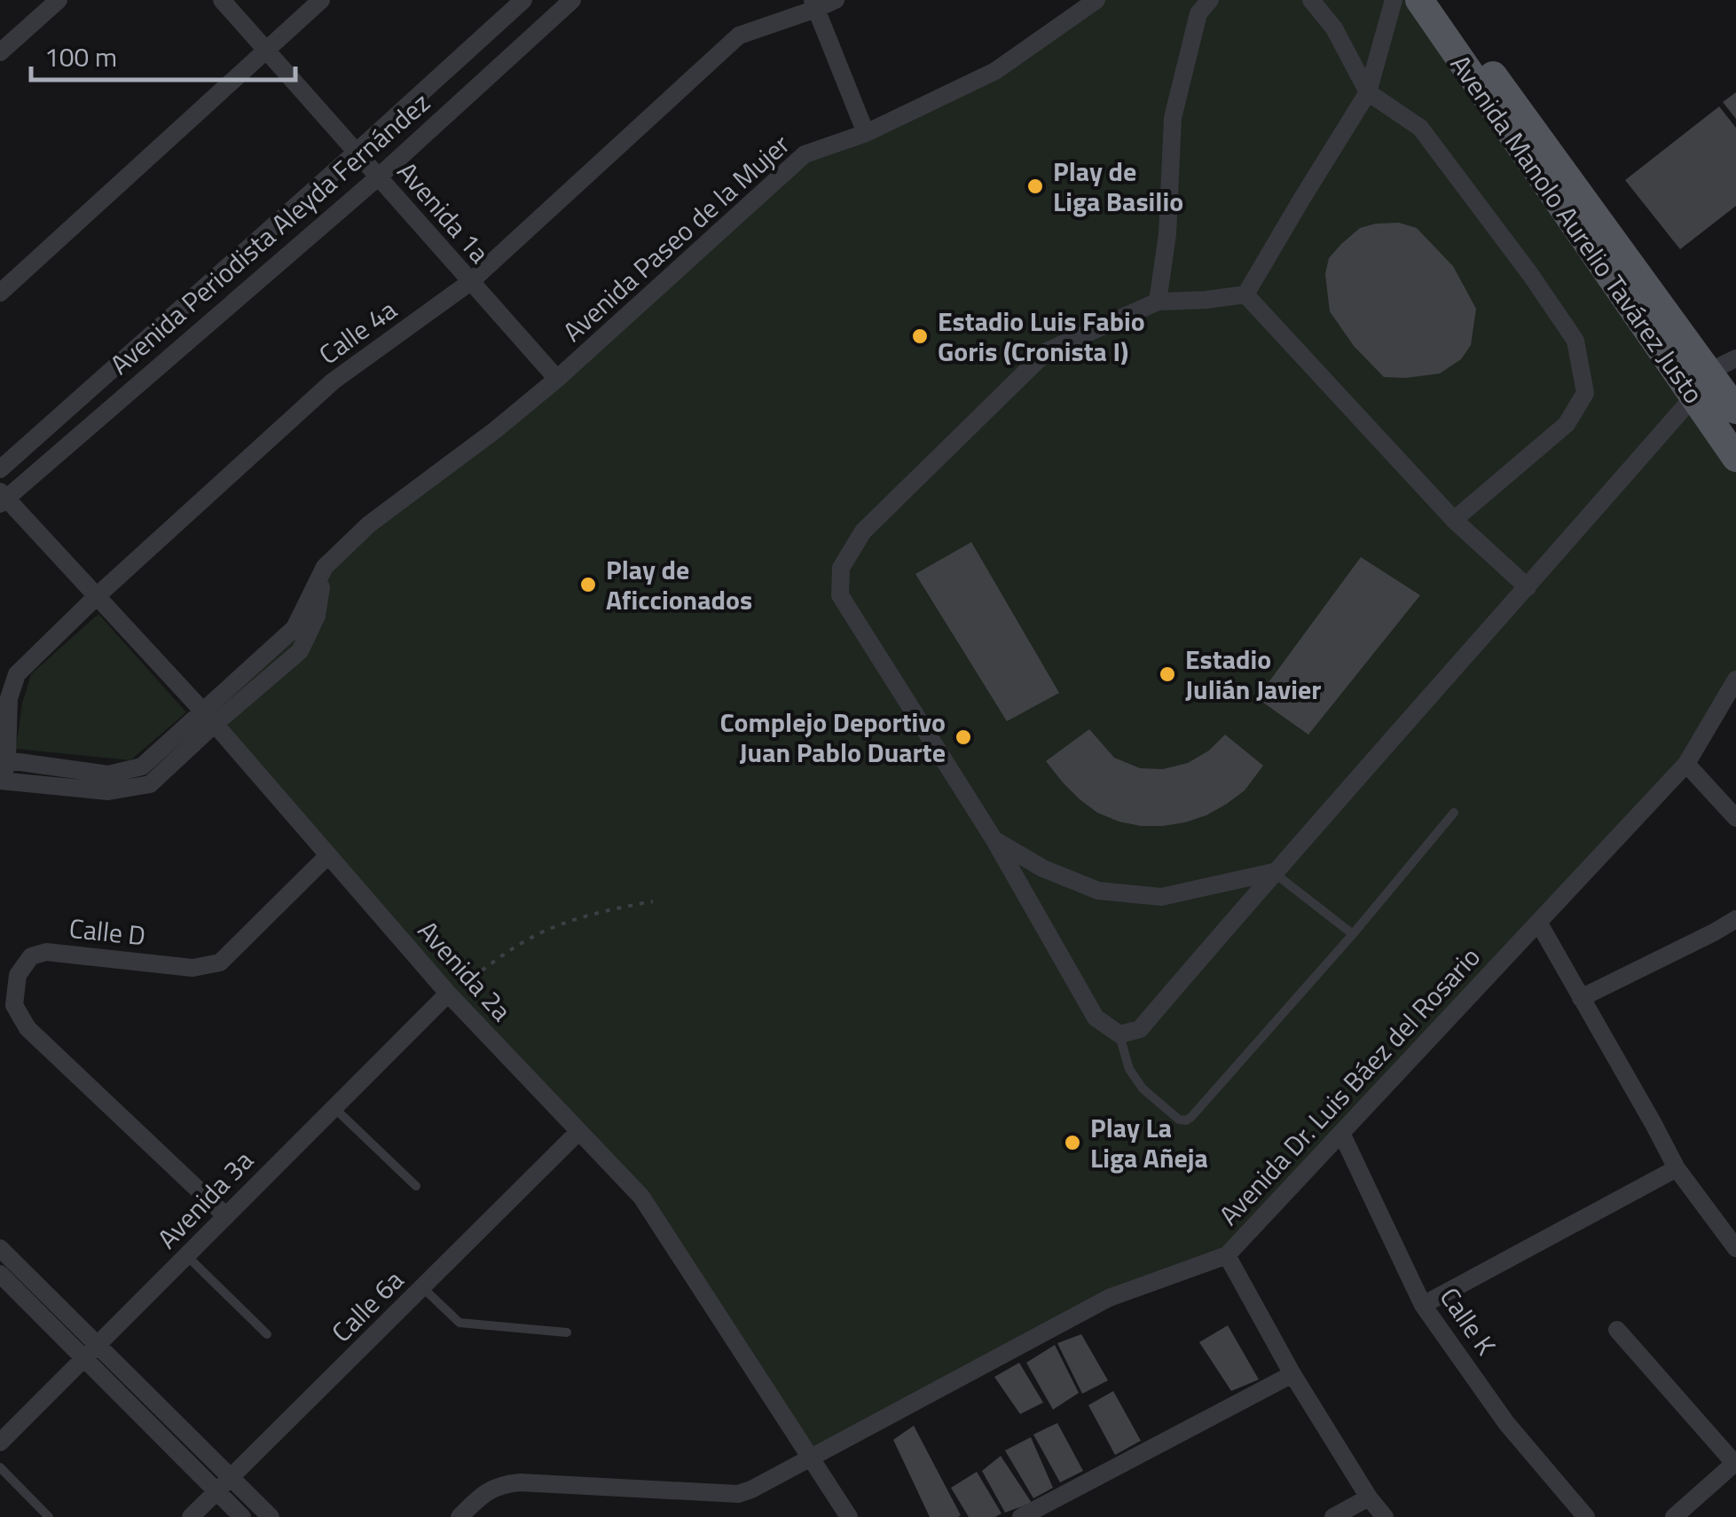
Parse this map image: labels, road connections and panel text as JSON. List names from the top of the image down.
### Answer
{
  "streets": {
    "main road": ["Avenida Manolo Aurelio Tavárez Justo"],
    "street": [
      "Avenida 1a",
      "Avenida Periodista Aleyda Fernández",
      "Avenida Paseo de la Mujer",
      "Calle 4a",
      "Calle D",
      "Avenida 2a",
      "Avenida Dr. Luis Báez del Rosario",
      "Avenida 3a",
      "Calle 6a",
      "Calle K"
    ]
  },
  "crossings": [
    ["Avenida 1a", "Avenida Periodista Aleyda Fernández"],
    ["Avenida 1a", "Avenida Paseo de la Mujer"],
    ["Avenida 1a", "Calle 4a"],
    ["Avenida Periodista Aleyda Fernández", "Avenida 2a"],
    ["Avenida Paseo de la Mujer", "Calle 4a"],
    ["Avenida Paseo de la Mujer", "Avenida 2a"],
    ["Calle 4a", "Avenida 2a"],
    ["Calle D", "Avenida 2a"],
    ["Calle D", "Avenida 3a"],
    ["Avenida 2a", "Avenida Dr. Luis Báez del Rosario"],
    ["Avenida 2a", "Avenida 3a"],
    ["Avenida 2a", "Calle 6a"],
    ["Avenida Dr. Luis Báez del Rosario", "Calle K"]
  ],
  "places": [
    "Play de Liga Basilio",
    "Estadio Luis Fabio Goris (Cronista I)",
    "Play de Aficcionados",
    "Estadio Julián Javier",
    "Complejo Deportivo Juan Pablo Duarte",
    "Play La Liga Añeja"
  ],
  "scale_bar": "100 m"
}
